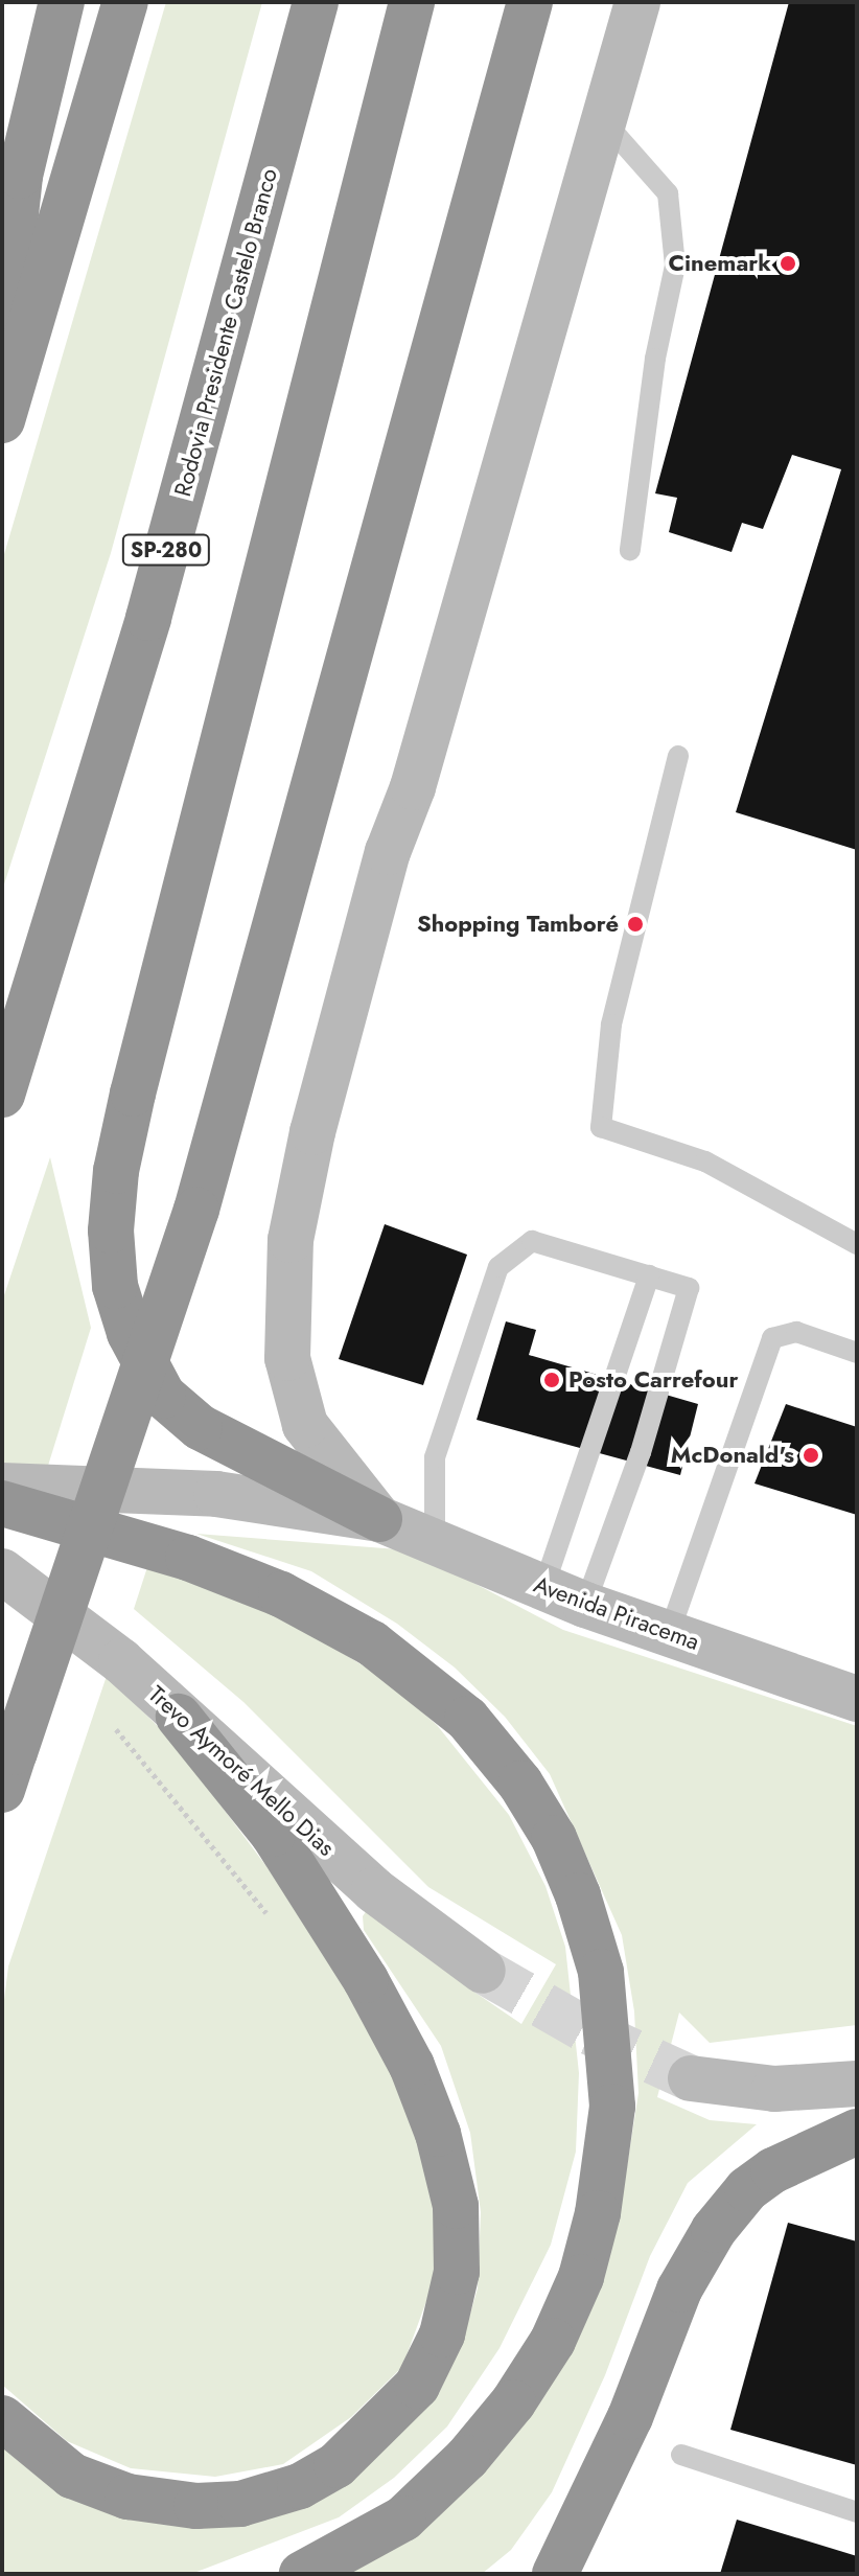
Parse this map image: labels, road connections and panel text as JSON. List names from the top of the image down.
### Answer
{
  "streets": {
    "highway": ["Rodovia Presidente Castelo Branco", "SP-280"],
    "main road": ["Avenida Piracema", "Trevo Aymoré Mello Dias"]
  },
  "places": [
    "Cinemark",
    "Shopping Tamboré",
    "Posto Carrefour",
    "McDonald's"
  ]
}
